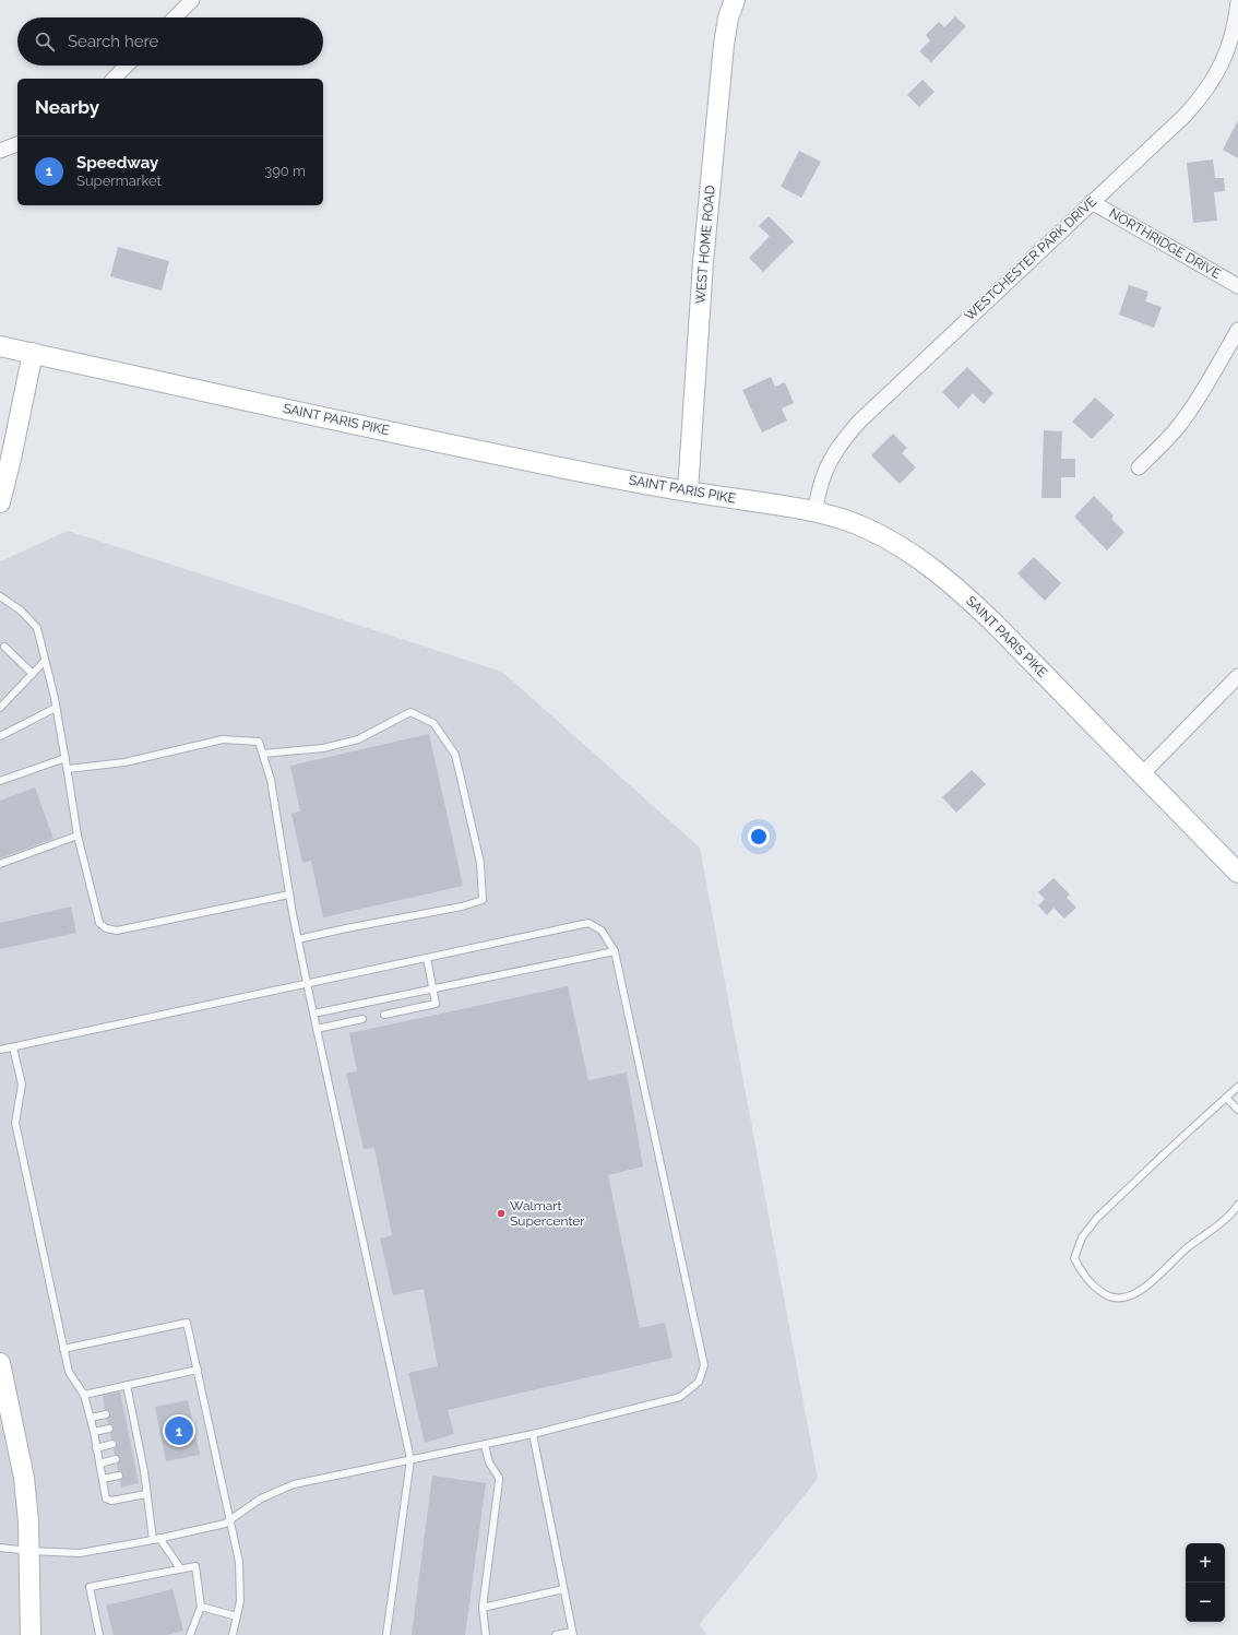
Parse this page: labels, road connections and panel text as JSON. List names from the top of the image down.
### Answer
{
  "streets": {
    "street": [
      "NORTHRIDGE DRIVE",
      "WEST HOME ROAD",
      "WESTCHESTER PARK DRIVE",
      "SAINT PARIS PIKE"
    ]
  },
  "crossings": [
    ["NORTHRIDGE DRIVE", "WESTCHESTER PARK DRIVE"],
    ["WEST HOME ROAD", "SAINT PARIS PIKE"],
    ["WESTCHESTER PARK DRIVE", "SAINT PARIS PIKE"]
  ],
  "places": ["Walmart Supercenter"],
  "page": {
    "search": "Search here",
    "heading": "Nearby",
    "list": [
      {
        "mark": "1",
        "name": "Speedway",
        "note": "Supermarket",
        "value": "390 m"
      }
    ],
    "pins": "1",
    "map_buttons": ["+", "−"]
  }
}
